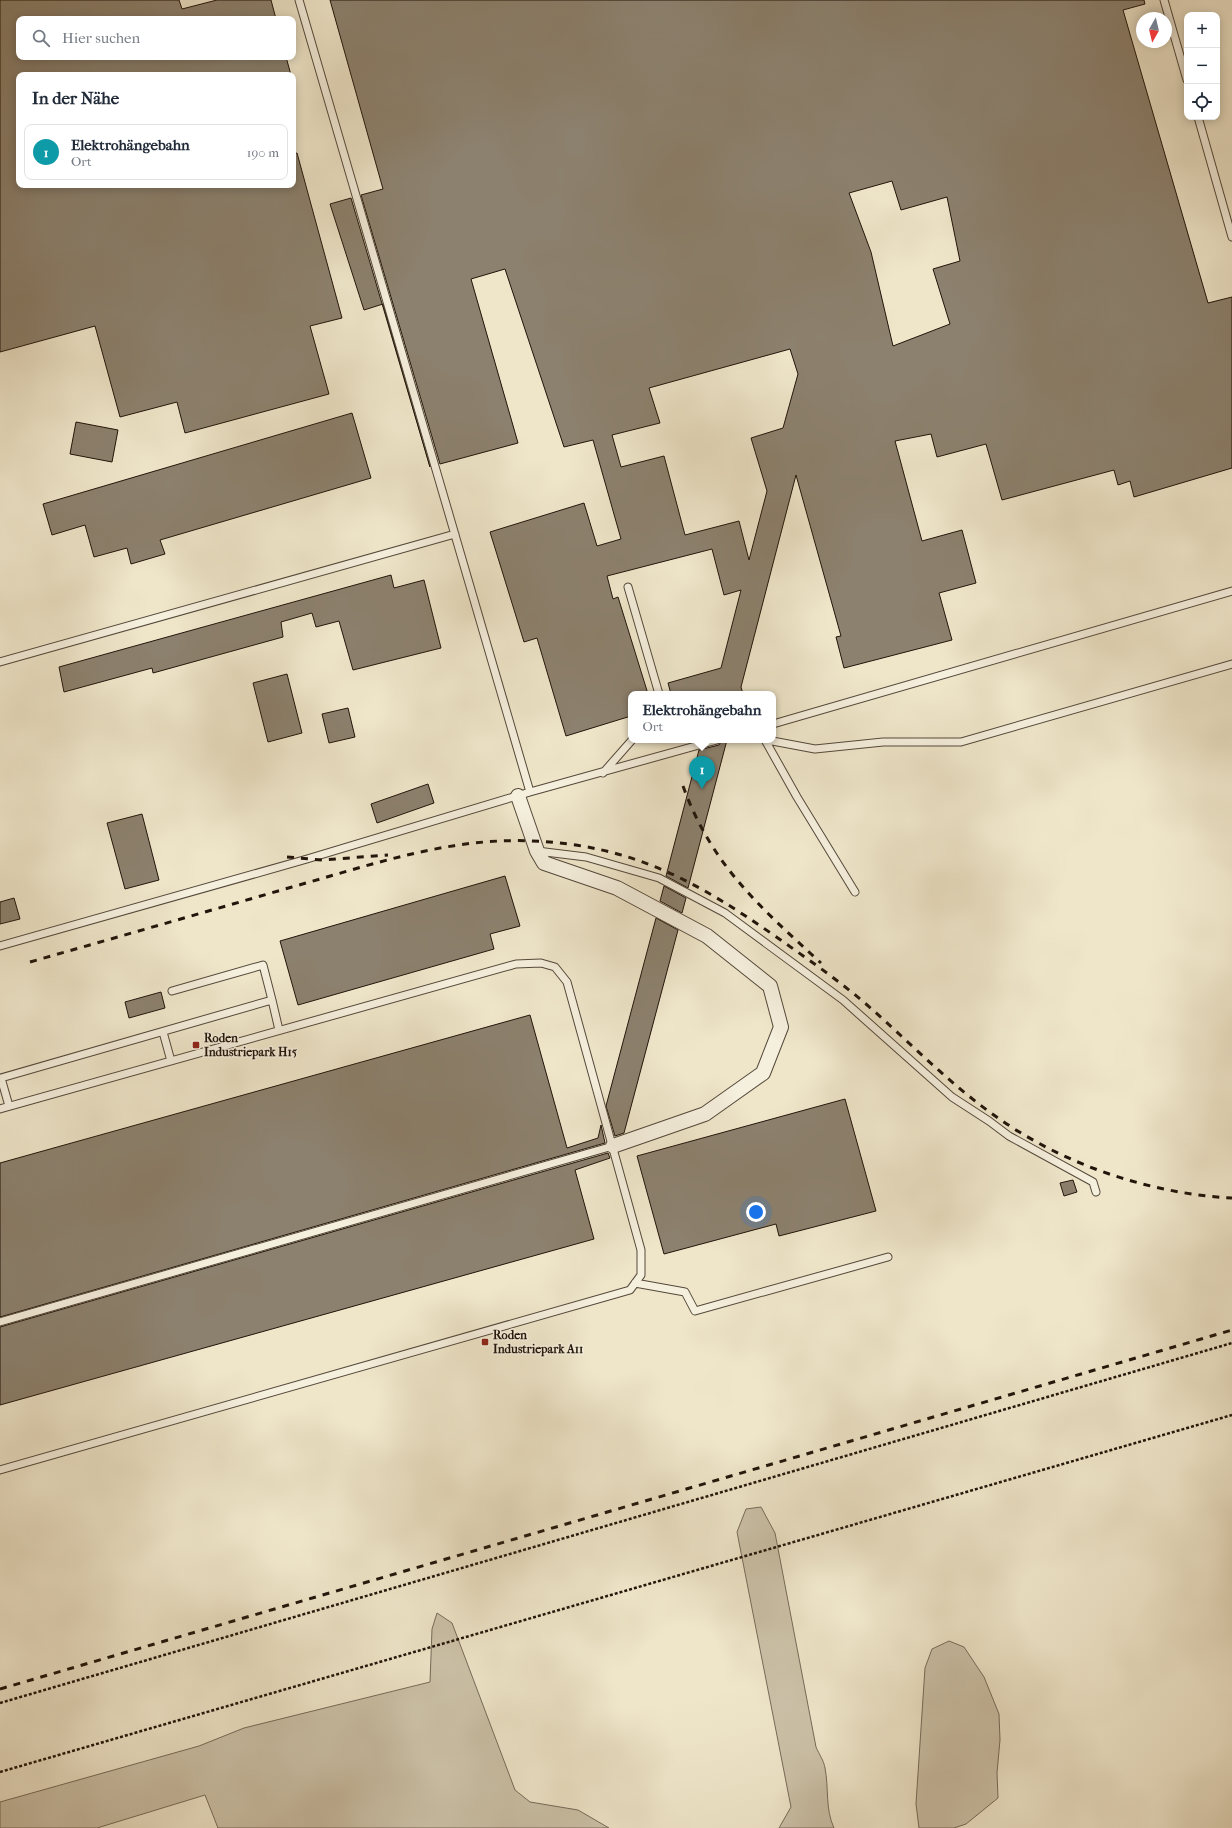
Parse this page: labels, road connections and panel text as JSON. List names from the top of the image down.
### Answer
{
  "places": {
    "transit": ["Roden Industriepark H15", "Roden Industriepark A11"]
  },
  "north": "bottom",
  "page": {
    "map_buttons": ["+", "−"],
    "search": "Hier suchen",
    "heading": "In der Nähe",
    "list": [
      {
        "mark": "1",
        "name": "Elektrohängebahn",
        "note": "Ort",
        "value": "190 m"
      }
    ],
    "popup": ["Elektrohängebahn", "Ort"],
    "pins": "1"
  }
}
